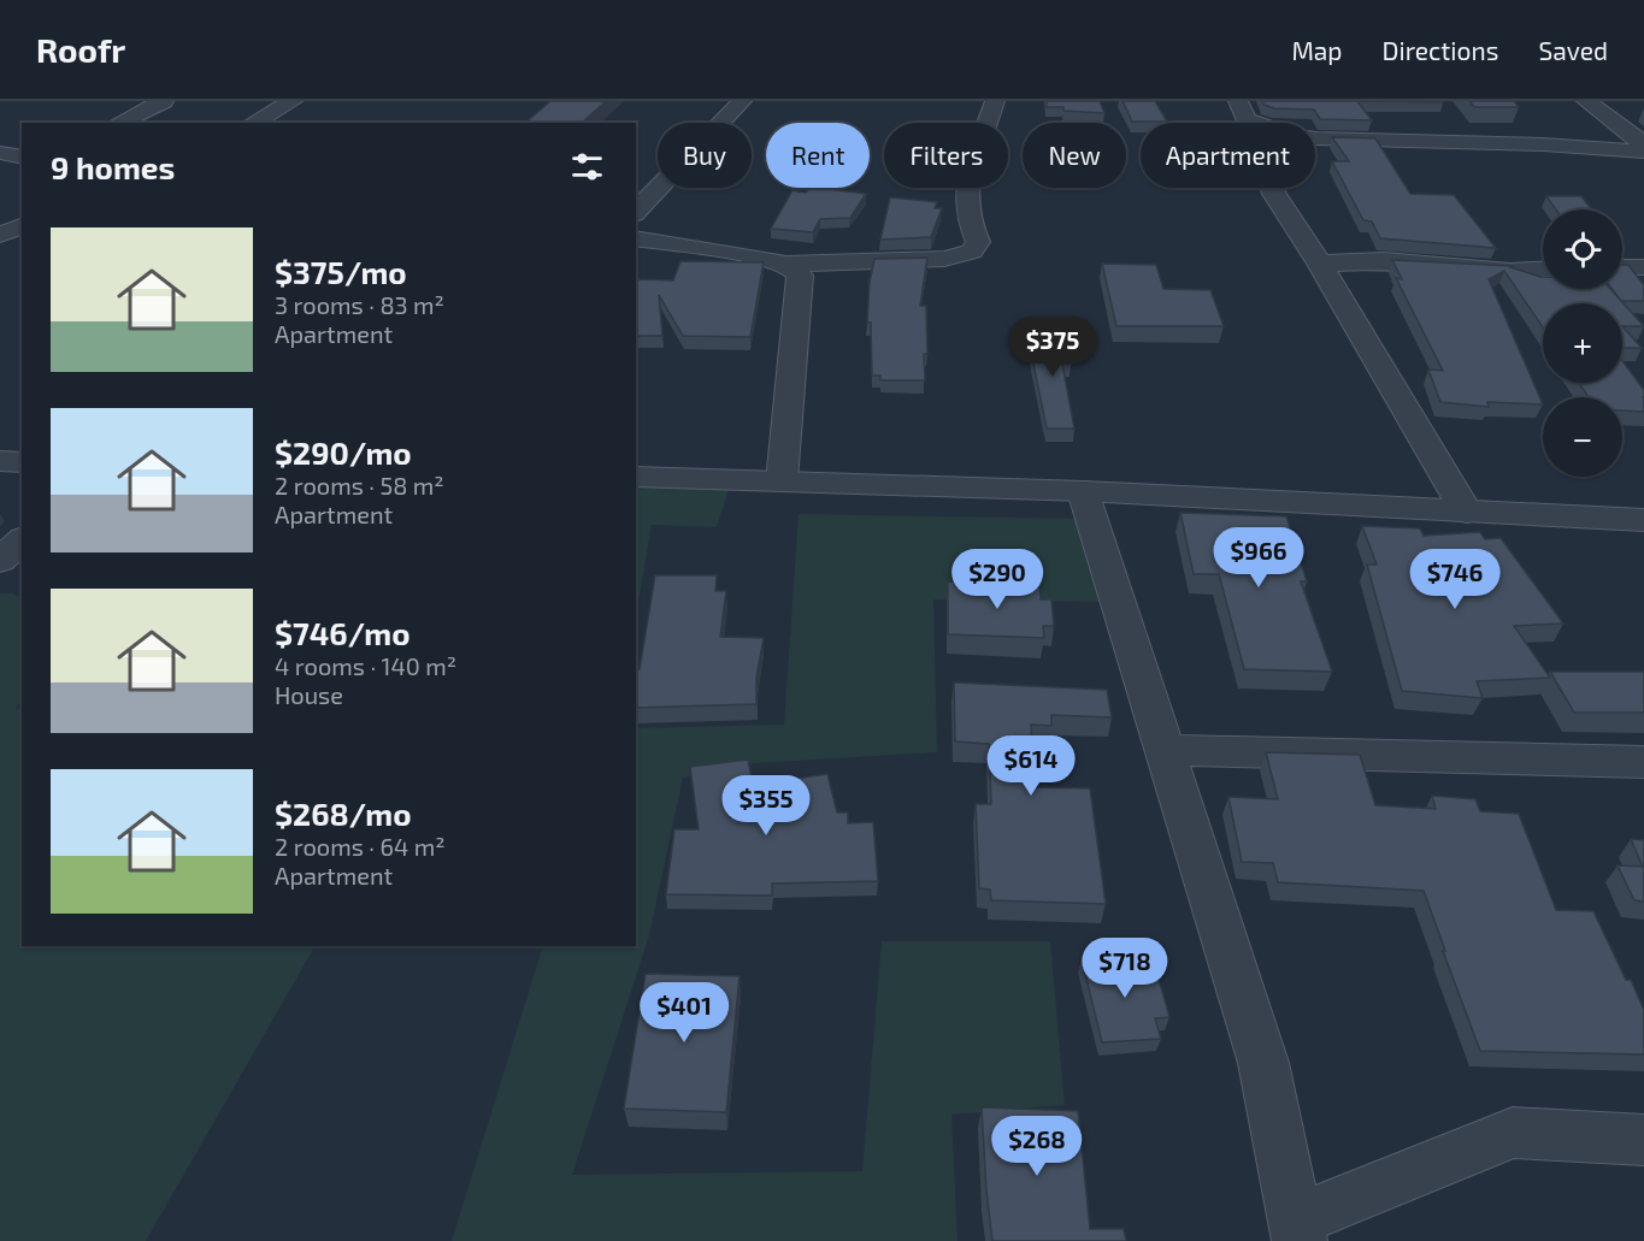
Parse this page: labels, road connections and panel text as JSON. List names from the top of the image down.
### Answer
{
  "page": {
    "header": "Roofr",
    "nav": ["Map", "Directions", "Saved"],
    "chip": [
      "Buy",
      "Rent",
      "Filters",
      "New",
      "Apartment"
    ],
    "heading": "9 homes",
    "map_buttons": ["+", "−"],
    "list": [
      {
        "name": "$375/mo",
        "note": "3 rooms · 83 m² · Apartment"
      },
      {
        "name": "$290/mo",
        "note": "2 rooms · 58 m² · Apartment"
      },
      {
        "name": "$746/mo",
        "note": "4 rooms · 140 m² · House"
      },
      {
        "name": "$268/mo",
        "note": "2 rooms · 64 m² · Apartment"
      }
    ],
    "price": [
      "$375",
      "$966",
      "$290",
      "$746",
      "$614",
      "$355",
      "$718",
      "$401",
      "$268"
    ]
  }
}
